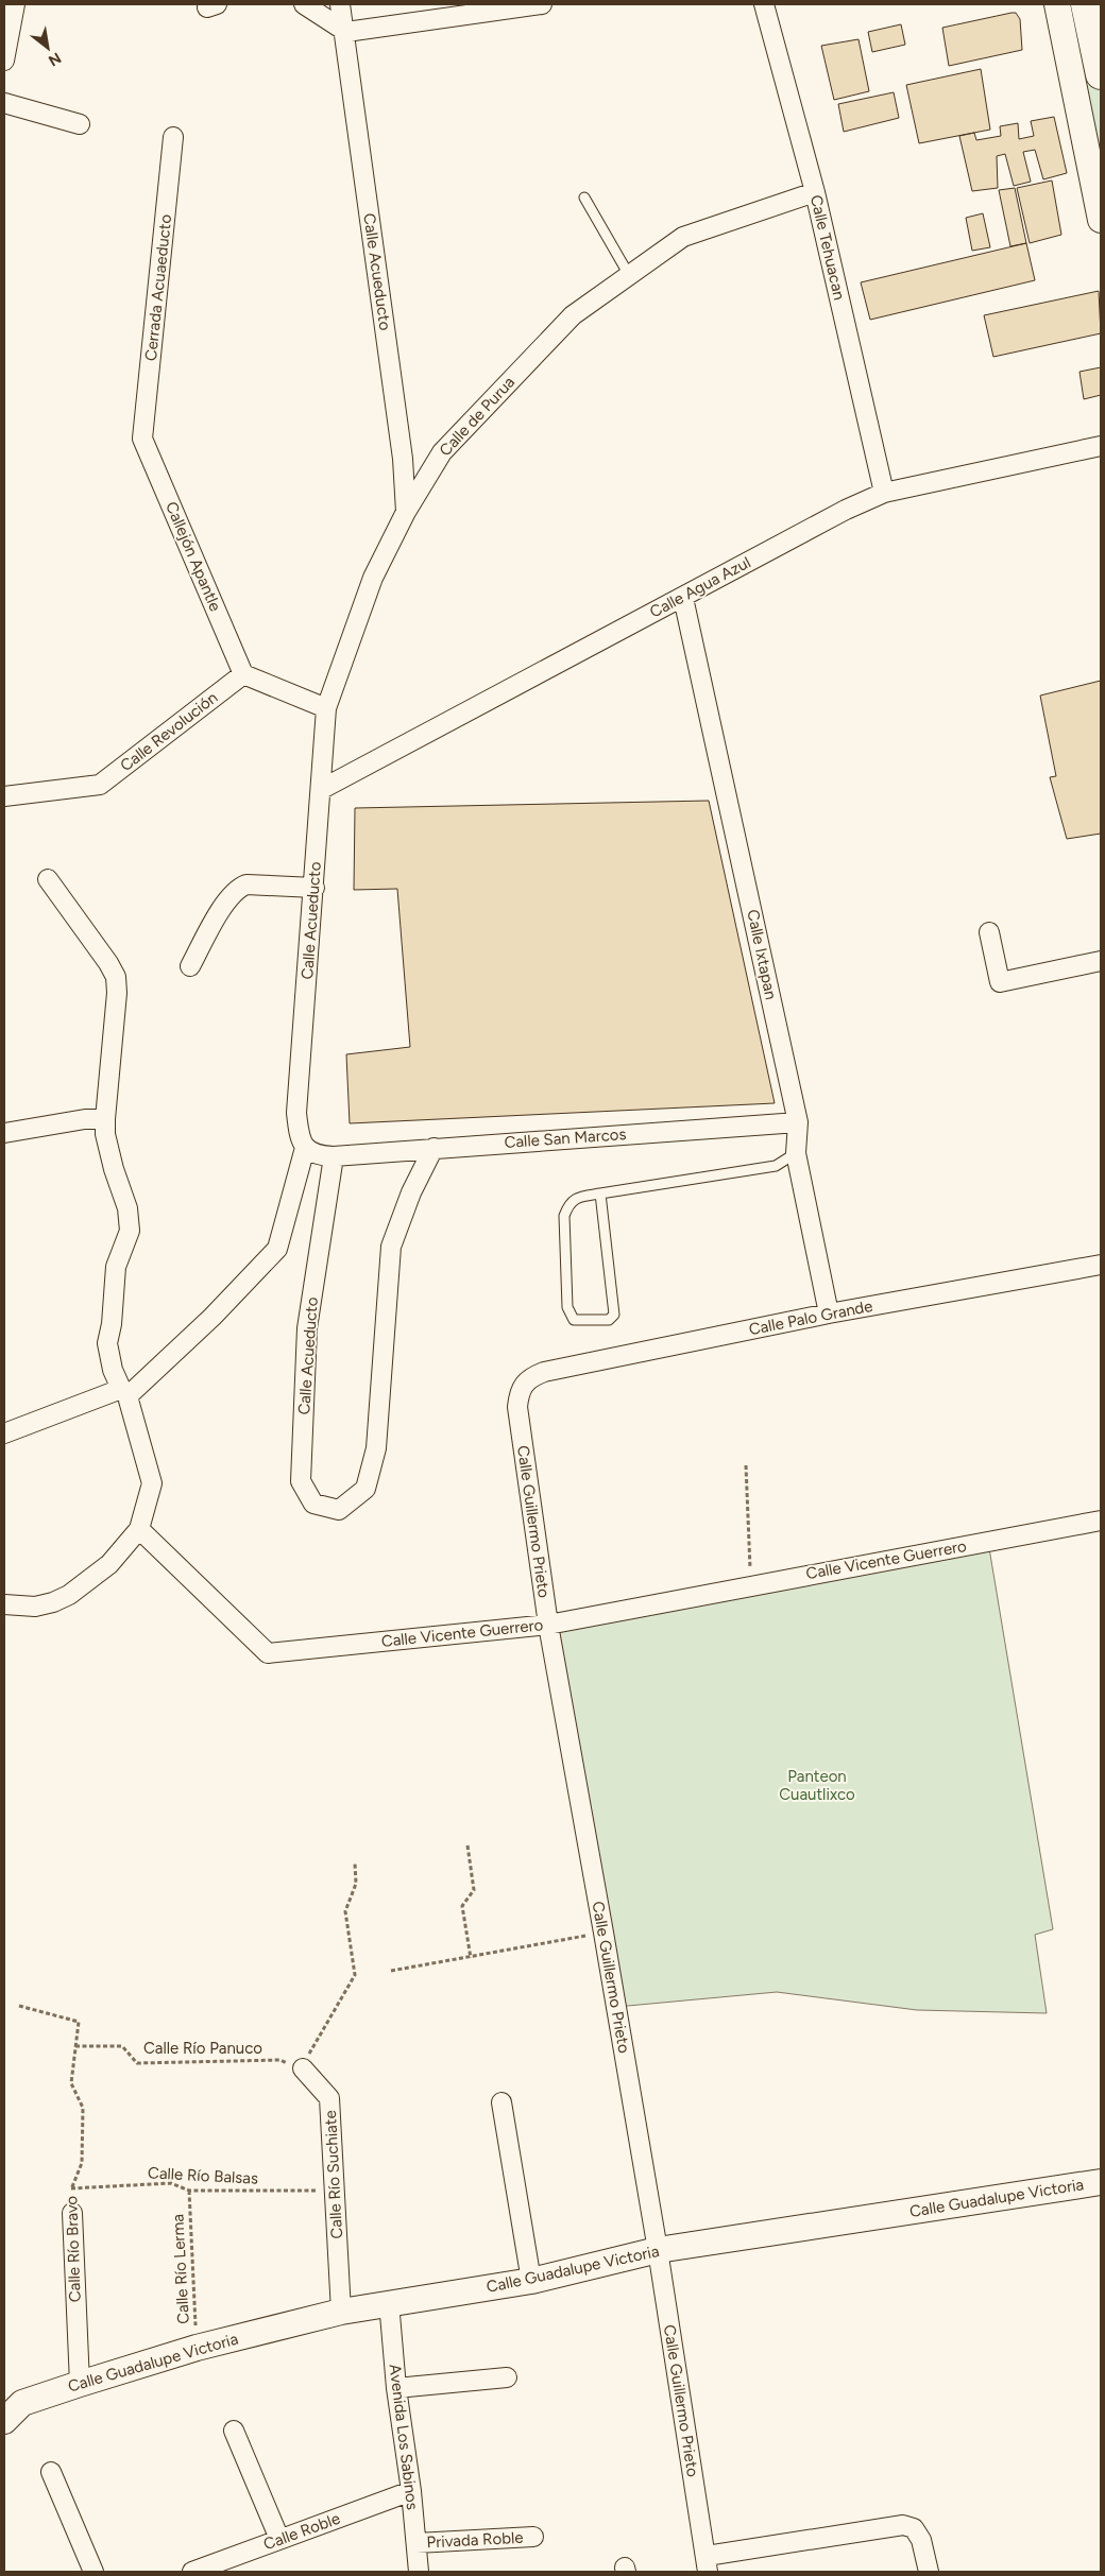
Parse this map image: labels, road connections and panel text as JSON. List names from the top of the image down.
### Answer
{
  "streets": {
    "street": [
      "Calle Tehuacan",
      "Calle Acueducto",
      "Cerrada Acuaeducto",
      "Calle de Purua",
      "Callejón Apantle",
      "Calle Agua Azul",
      "Calle Revolución",
      "Calle Ixtapan",
      "Calle San Marcos",
      "Calle Palo Grande",
      "Calle Guillermo Prieto",
      "Calle Vicente Guerrero",
      "Calle Río Suchiate",
      "Calle Guadalupe Victoria",
      "Calle Río Bravo",
      "Avenida Los Sabinos",
      "Calle Roble",
      "Privada Roble"
    ],
    "path": ["Calle Río Panuco", "Calle Río Balsas", "Calle Río Lerma"]
  },
  "crossings": [
    ["Calle Tehuacan", "Calle de Purua"],
    ["Calle Tehuacan", "Calle Agua Azul"],
    ["Calle Acueducto", "Calle de Purua"],
    ["Calle Acueducto", "Calle Agua Azul"],
    ["Calle Acueducto", "Calle San Marcos"],
    ["Cerrada Acuaeducto", "Callejón Apantle"],
    ["Calle de Purua", "Calle Agua Azul"],
    ["Callejón Apantle", "Calle Revolución"],
    ["Calle Agua Azul", "Calle Ixtapan"],
    ["Calle Ixtapan", "Calle San Marcos"],
    ["Calle Ixtapan", "Calle Palo Grande"],
    ["Calle Palo Grande", "Calle Guillermo Prieto"],
    ["Calle Guillermo Prieto", "Calle Vicente Guerrero"],
    ["Calle Guillermo Prieto", "Calle Guadalupe Victoria"],
    ["Calle Río Panuco", "Calle Río Suchiate"],
    ["Calle Río Panuco", "Calle Río Bravo"],
    ["Calle Río Suchiate", "Calle Río Balsas"],
    ["Calle Río Suchiate", "Calle Guadalupe Victoria"],
    ["Calle Río Balsas", "Calle Río Bravo"],
    ["Calle Río Balsas", "Calle Río Lerma"],
    ["Calle Guadalupe Victoria", "Calle Río Bravo"],
    ["Calle Guadalupe Victoria", "Calle Río Lerma"],
    ["Calle Guadalupe Victoria", "Avenida Los Sabinos"],
    ["Avenida Los Sabinos", "Calle Roble"],
    ["Avenida Los Sabinos", "Privada Roble"]
  ],
  "parks": ["Panteon Cuautlixco"],
  "north": "bottom right"
}
